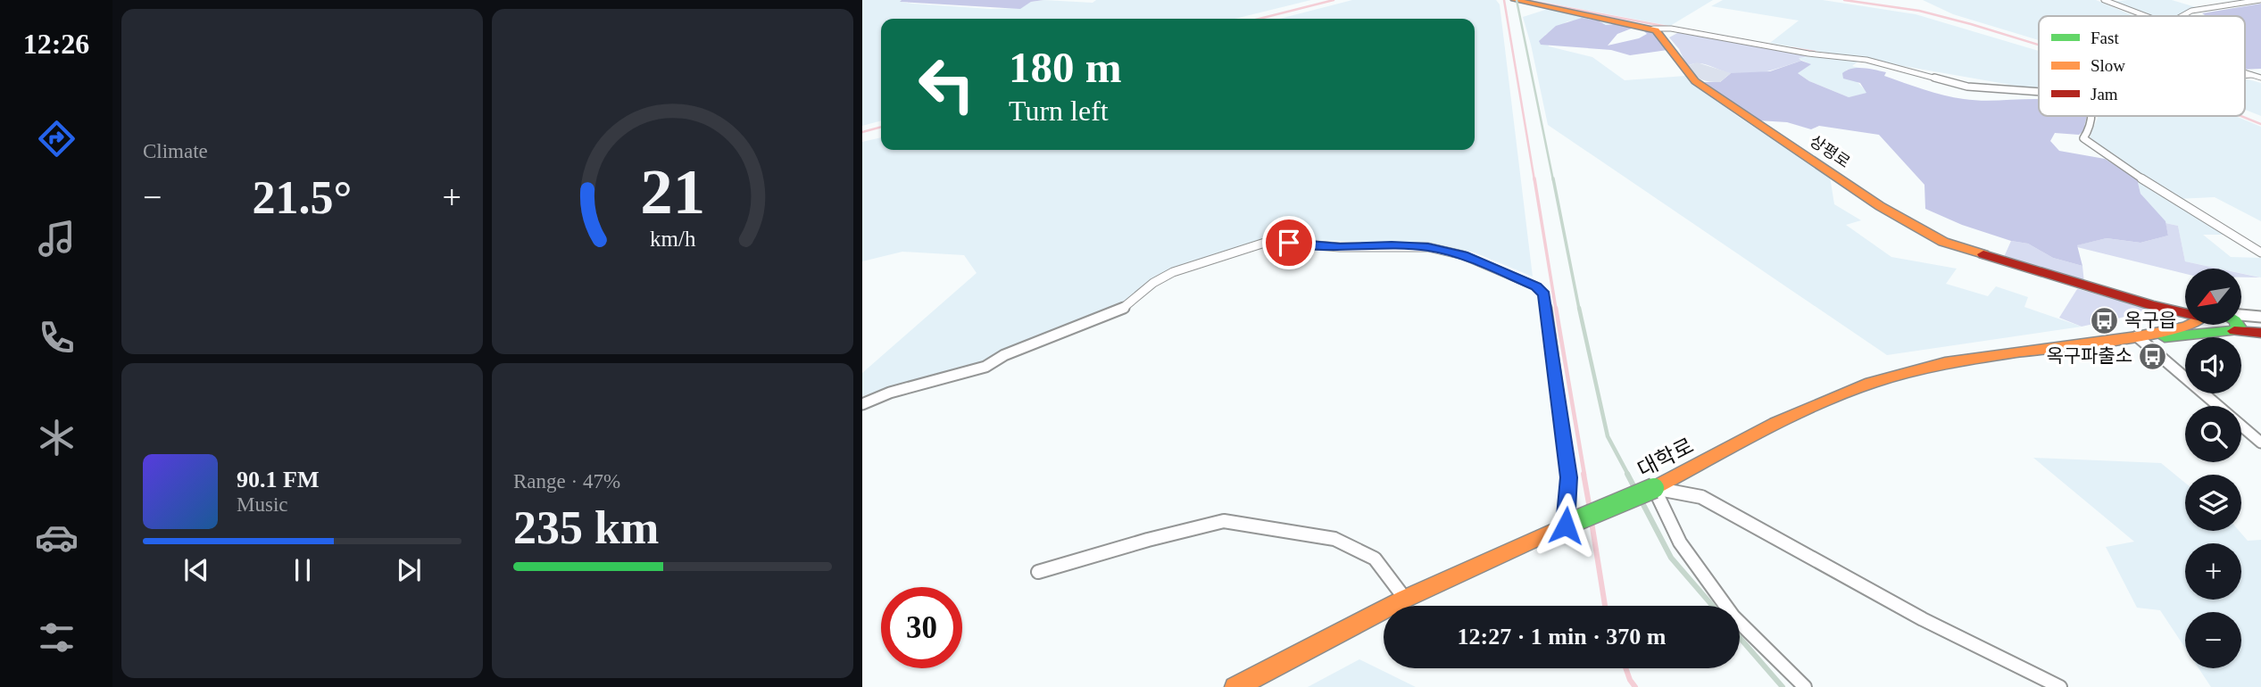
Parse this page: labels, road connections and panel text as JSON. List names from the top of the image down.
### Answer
{
  "streets": {
    "main road": ["상평로", "대학로"]
  },
  "crossings": [
    ["상평로", "대학로"]
  ],
  "places": {
    "bus stop": ["옥구읍", "옥구파출소"]
  },
  "legend": ["Fast", "Slow", "Jam"],
  "north": "bottom left",
  "page": {
    "tabs": "12:26",
    "tile": [
      "Climate",
      ["Range · 47%", "235 km"]
    ],
    "turn": ["180 m", "Turn left"],
    "heat": ["−", "21.5°", "+"],
    "map_buttons": ["+", "−"],
    "song": ["90.1 FM", "Music"],
    "limit": "30",
    "trip": "12:27 · 1 min · 370 m",
    "gauge": ["21", "km/h"]
  }
}
